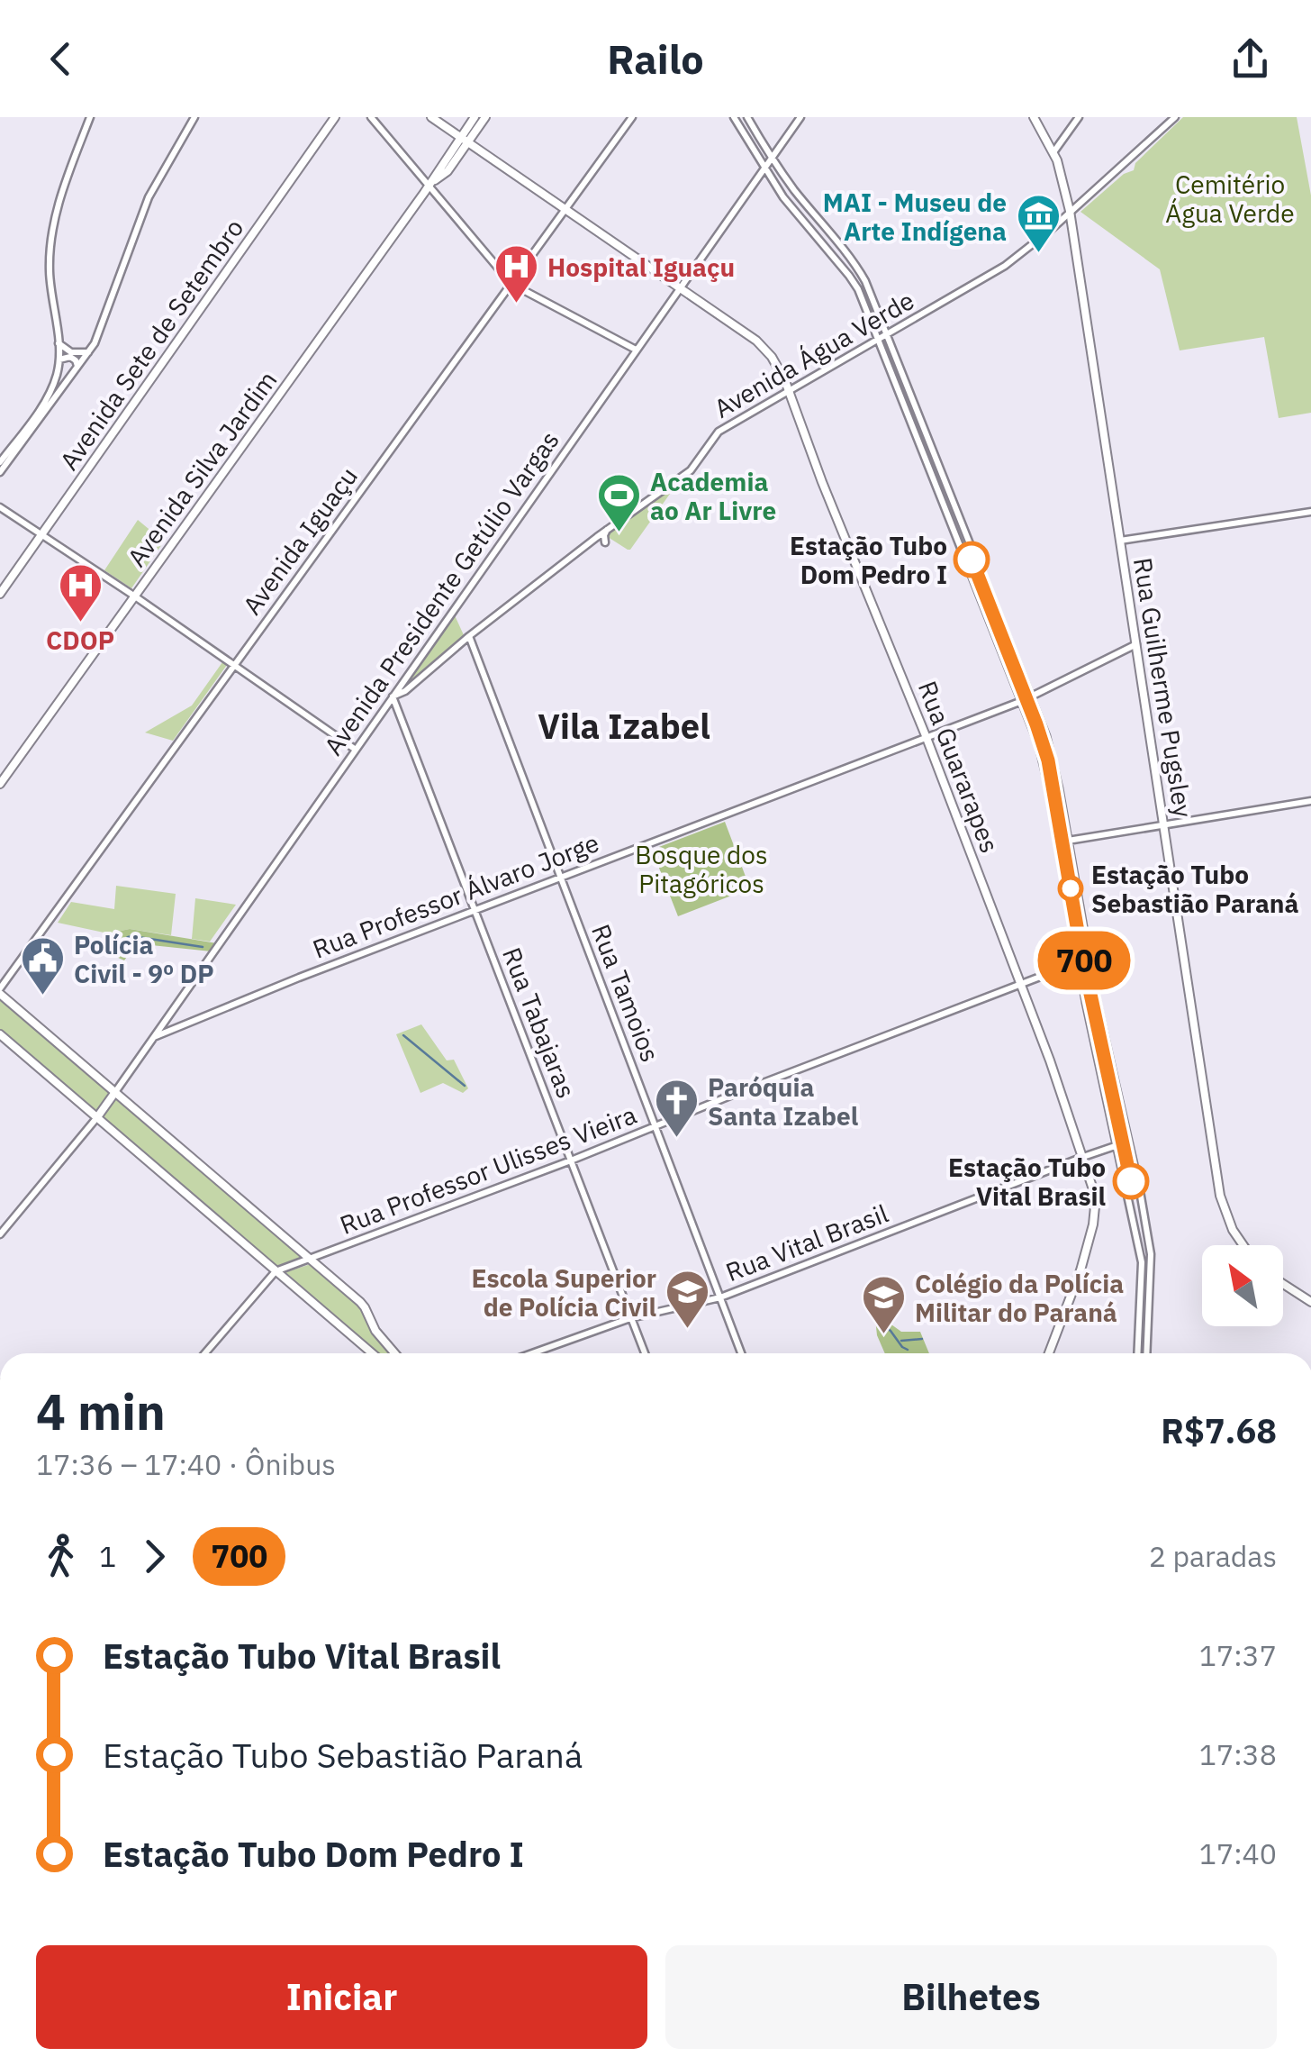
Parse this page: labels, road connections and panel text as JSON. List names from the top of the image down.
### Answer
{
  "streets": {
    "main road": [
      "Avenida Sete de Setembro",
      "Avenida Silva Jardim",
      "Rua Guilherme Pugsley",
      "Rua Guararapes"
    ],
    "street": [
      "Avenida Água Verde",
      "Avenida Iguaçu",
      "Avenida Presidente Getúlio Vargas",
      "Rua Professor Álvaro Jorge",
      "Rua Tamoios",
      "Rua Tabajaras",
      "Rua Professor Ulisses Vieira",
      "Rua Vital Brasil"
    ]
  },
  "crossings": [
    ["Avenida Água Verde", "Avenida Presidente Getúlio Vargas"],
    ["Avenida Água Verde", "Rua Guilherme Pugsley"],
    ["Avenida Água Verde", "Rua Guararapes"],
    ["Avenida Água Verde", "Rua Tamoios"],
    ["Avenida Água Verde", "Rua Tabajaras"],
    ["Avenida Presidente Getúlio Vargas", "Rua Guararapes"],
    ["Avenida Presidente Getúlio Vargas", "Rua Professor Álvaro Jorge"],
    ["Avenida Presidente Getúlio Vargas", "Rua Tabajaras"],
    ["Rua Guilherme Pugsley", "Rua Professor Álvaro Jorge"],
    ["Rua Guararapes", "Rua Professor Álvaro Jorge"],
    ["Rua Guararapes", "Rua Professor Ulisses Vieira"],
    ["Rua Guararapes", "Rua Vital Brasil"],
    ["Rua Professor Álvaro Jorge", "Rua Tamoios"],
    ["Rua Professor Álvaro Jorge", "Rua Tabajaras"],
    ["Rua Tamoios", "Rua Professor Ulisses Vieira"],
    ["Rua Tamoios", "Rua Vital Brasil"],
    ["Rua Tabajaras", "Rua Professor Ulisses Vieira"],
    ["Rua Tabajaras", "Rua Vital Brasil"]
  ],
  "districts": ["Vila Izabel"],
  "parks": ["Cemitério Água Verde", "Bosque dos Pitagóricos"],
  "places": {
    "museum": ["MAI - Museu de Arte Indígena"],
    "hospital": ["Hospital Iguaçu", "CDOP"],
    "sports": ["Academia ao Ar Livre"],
    "other": ["Estação Tubo Dom Pedro I", "Estação Tubo Sebastião Paraná", "Estação Tubo Vital Brasil"],
    "public building": ["Polícia Civil - 9º DP"],
    "church": ["Paróquia Santa Izabel"],
    "school or university": ["Escola Superior de Polícia Civil", "Colégio da Polícia Militar do Paraná"]
  },
  "lines": ["bus line 700"],
  "north": "top left",
  "page": {
    "header": "Railo",
    "on_map": "700",
    "heading": ["4 min", "17:36 – 17:40 · Ônibus", "R$7.68"],
    "legs": ["1", "700", "2 paradas"],
    "list": [
      {
        "name": "Estação Tubo Vital Brasil",
        "value": "17:37"
      },
      {
        "name": "Estação Tubo Sebastião Paraná",
        "value": "17:38"
      },
      {
        "name": "Estação Tubo Dom Pedro I",
        "value": "17:40"
      }
    ],
    "buttons": ["Iniciar", "Bilhetes"]
  }
}
